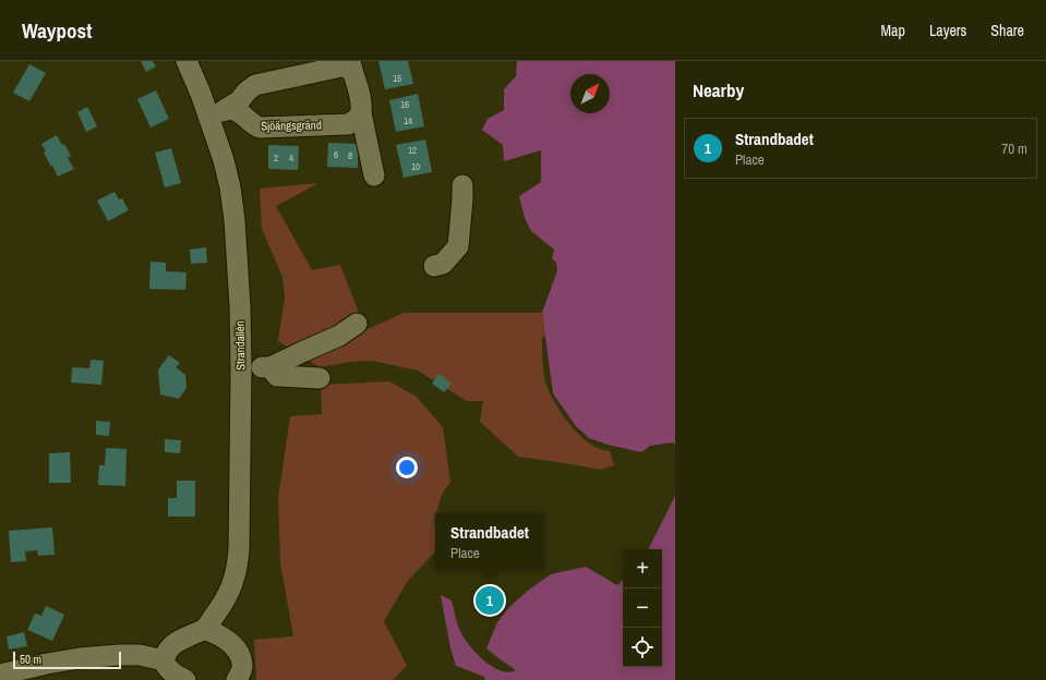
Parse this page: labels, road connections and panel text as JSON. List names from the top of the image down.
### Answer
{
  "streets": {
    "street": ["Sjöängsgränd", "Strandallén"]
  },
  "crossings": [
    ["Sjöängsgränd", "Strandallén"]
  ],
  "house_numbers": [
    "15",
    "16",
    "14",
    "12",
    "6",
    "8",
    "2",
    "4",
    "10"
  ],
  "scale_bar": "50 m",
  "north": "top right",
  "page": {
    "header": "Waypost",
    "nav": ["Map", "Layers", "Share"],
    "heading": "Nearby",
    "list": [
      {
        "mark": "1",
        "name": "Strandbadet",
        "note": "Place",
        "value": "70 m"
      }
    ],
    "popup": ["Strandbadet", "Place"],
    "map_buttons": ["+", "−"],
    "pins": "1",
    "scale": "50 m"
  }
}
